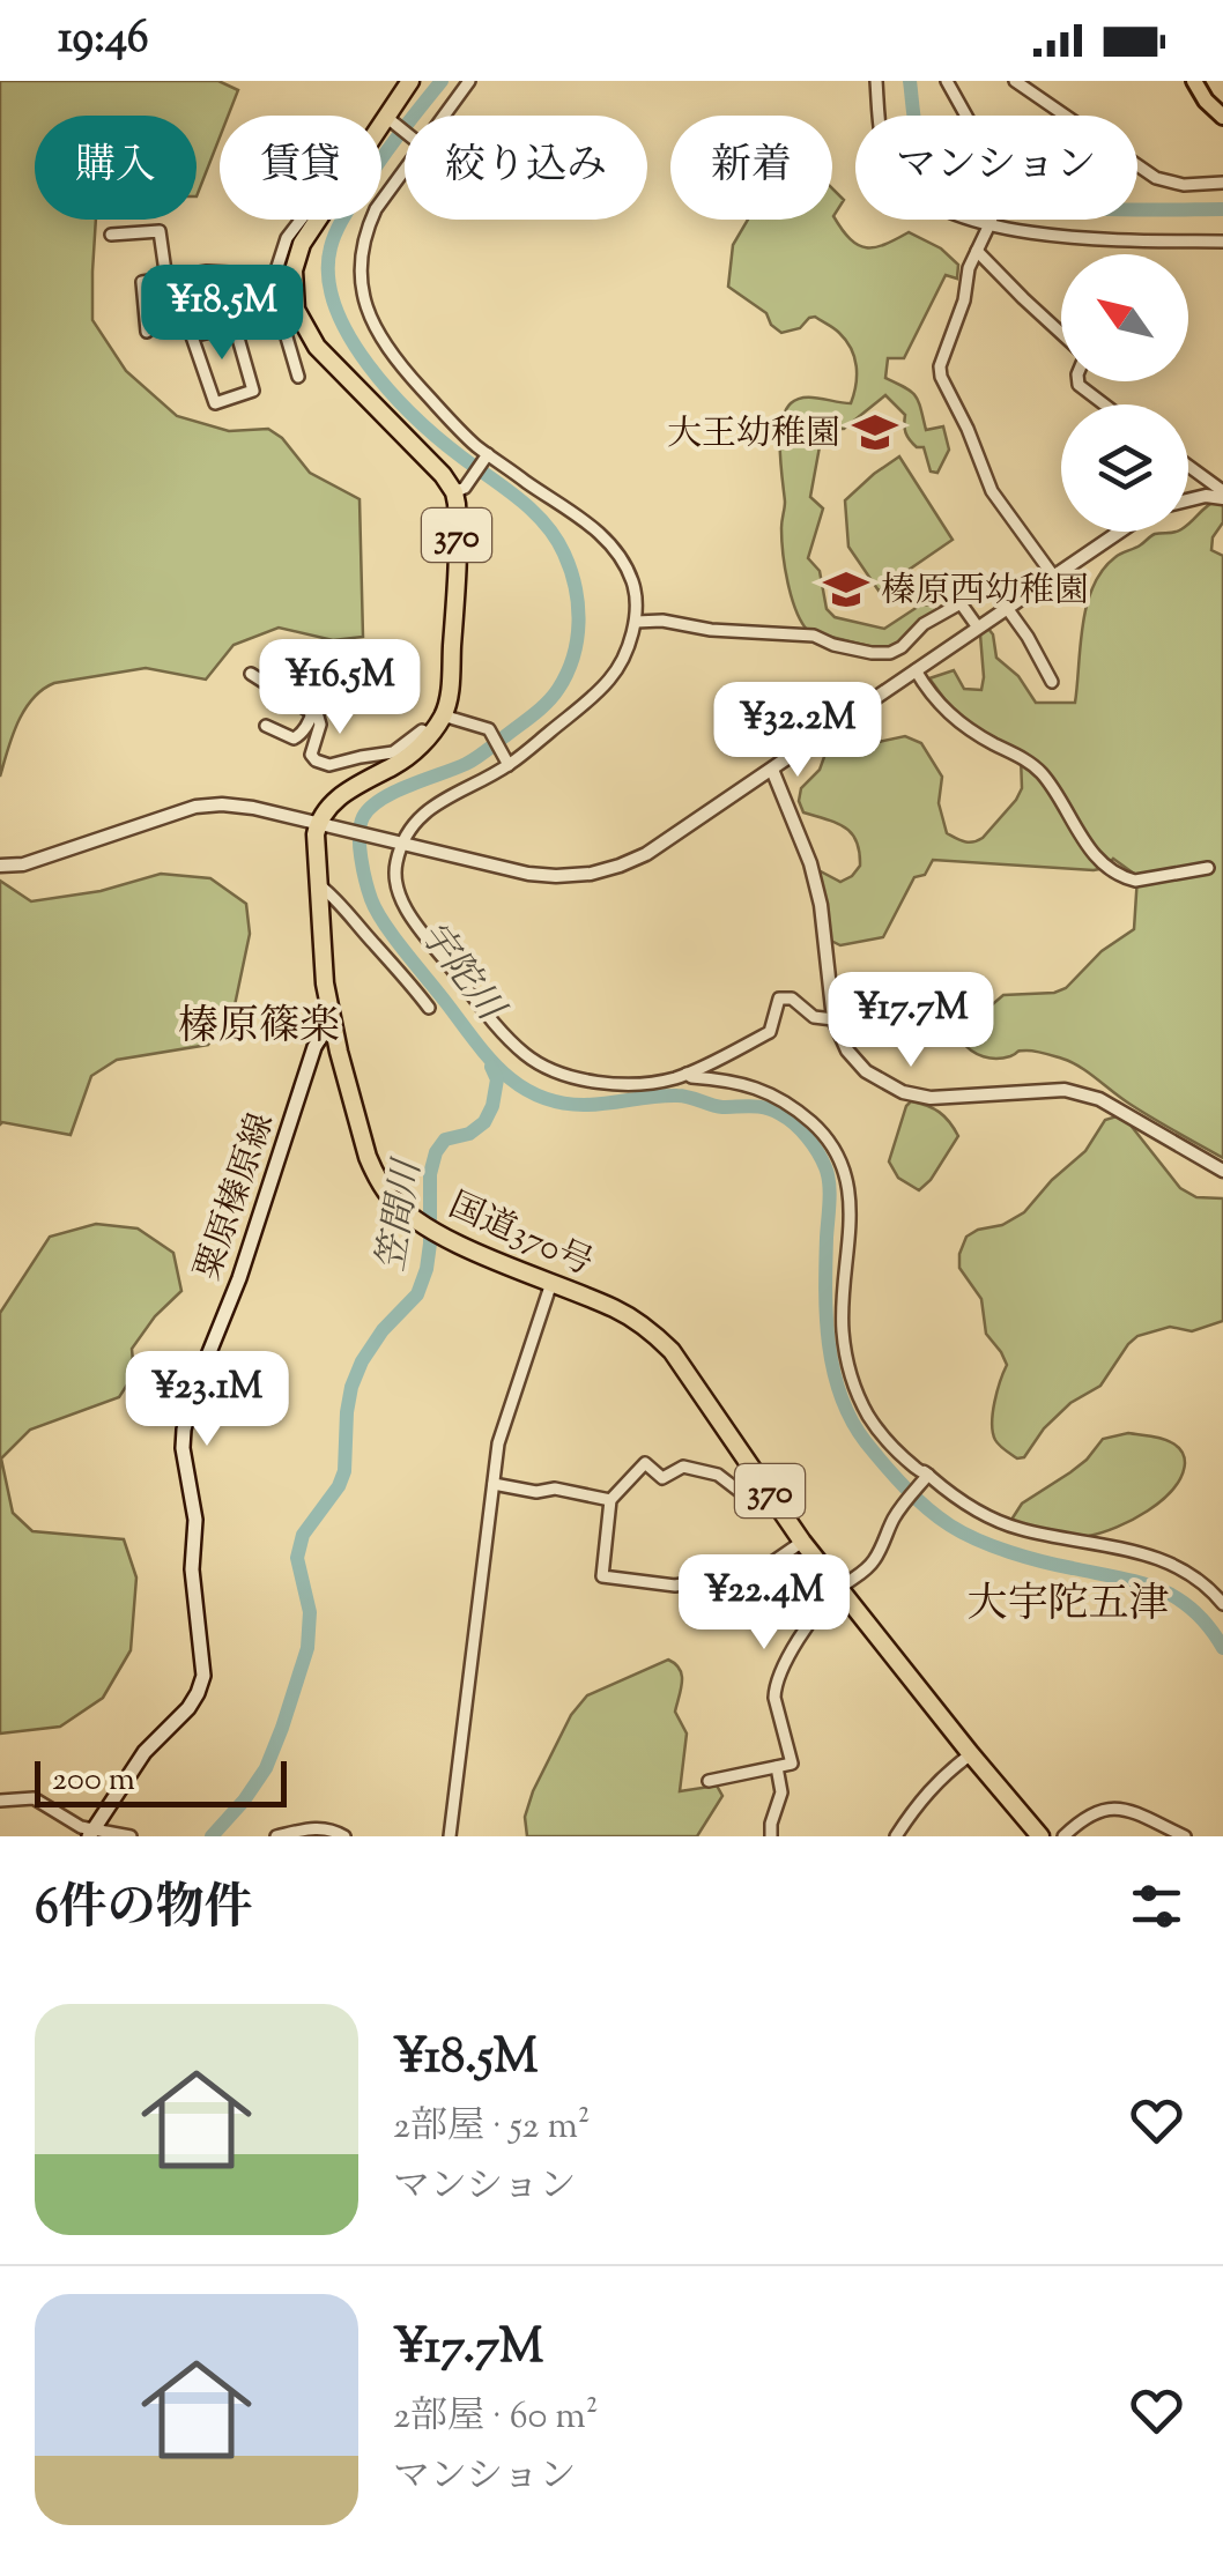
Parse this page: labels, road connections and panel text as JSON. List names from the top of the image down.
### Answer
{
  "streets": {
    "highway": ["370", "国道370号"],
    "main road": ["粟原榛原線"]
  },
  "crossings": [
    ["370", "国道370号"],
    ["粟原榛原線", "国道370号"]
  ],
  "districts": ["榛原篠楽", "大宇陀五津"],
  "water": ["宇陀川", "笠間川"],
  "places": {
    "school or university": ["大王幼稚園", "榛原西幼稚園"]
  },
  "scale_bar": "200 m",
  "north": "top left",
  "page": {
    "status": "19:46",
    "chip": [
      "購入",
      "賃貸",
      "絞り込み",
      "新着",
      "マンション"
    ],
    "price": [
      "¥18.5M",
      "¥16.5M",
      "¥32.2M",
      "¥17.7M",
      "¥23.1M",
      "¥22.4M"
    ],
    "scale": "200 m",
    "heading": "6件の物件",
    "list": [
      {
        "name": "¥18.5M",
        "note": "2部屋 · 52 m² · マンション"
      },
      {
        "name": "¥17.7M",
        "note": "2部屋 · 60 m² · マンション"
      }
    ]
  }
}
